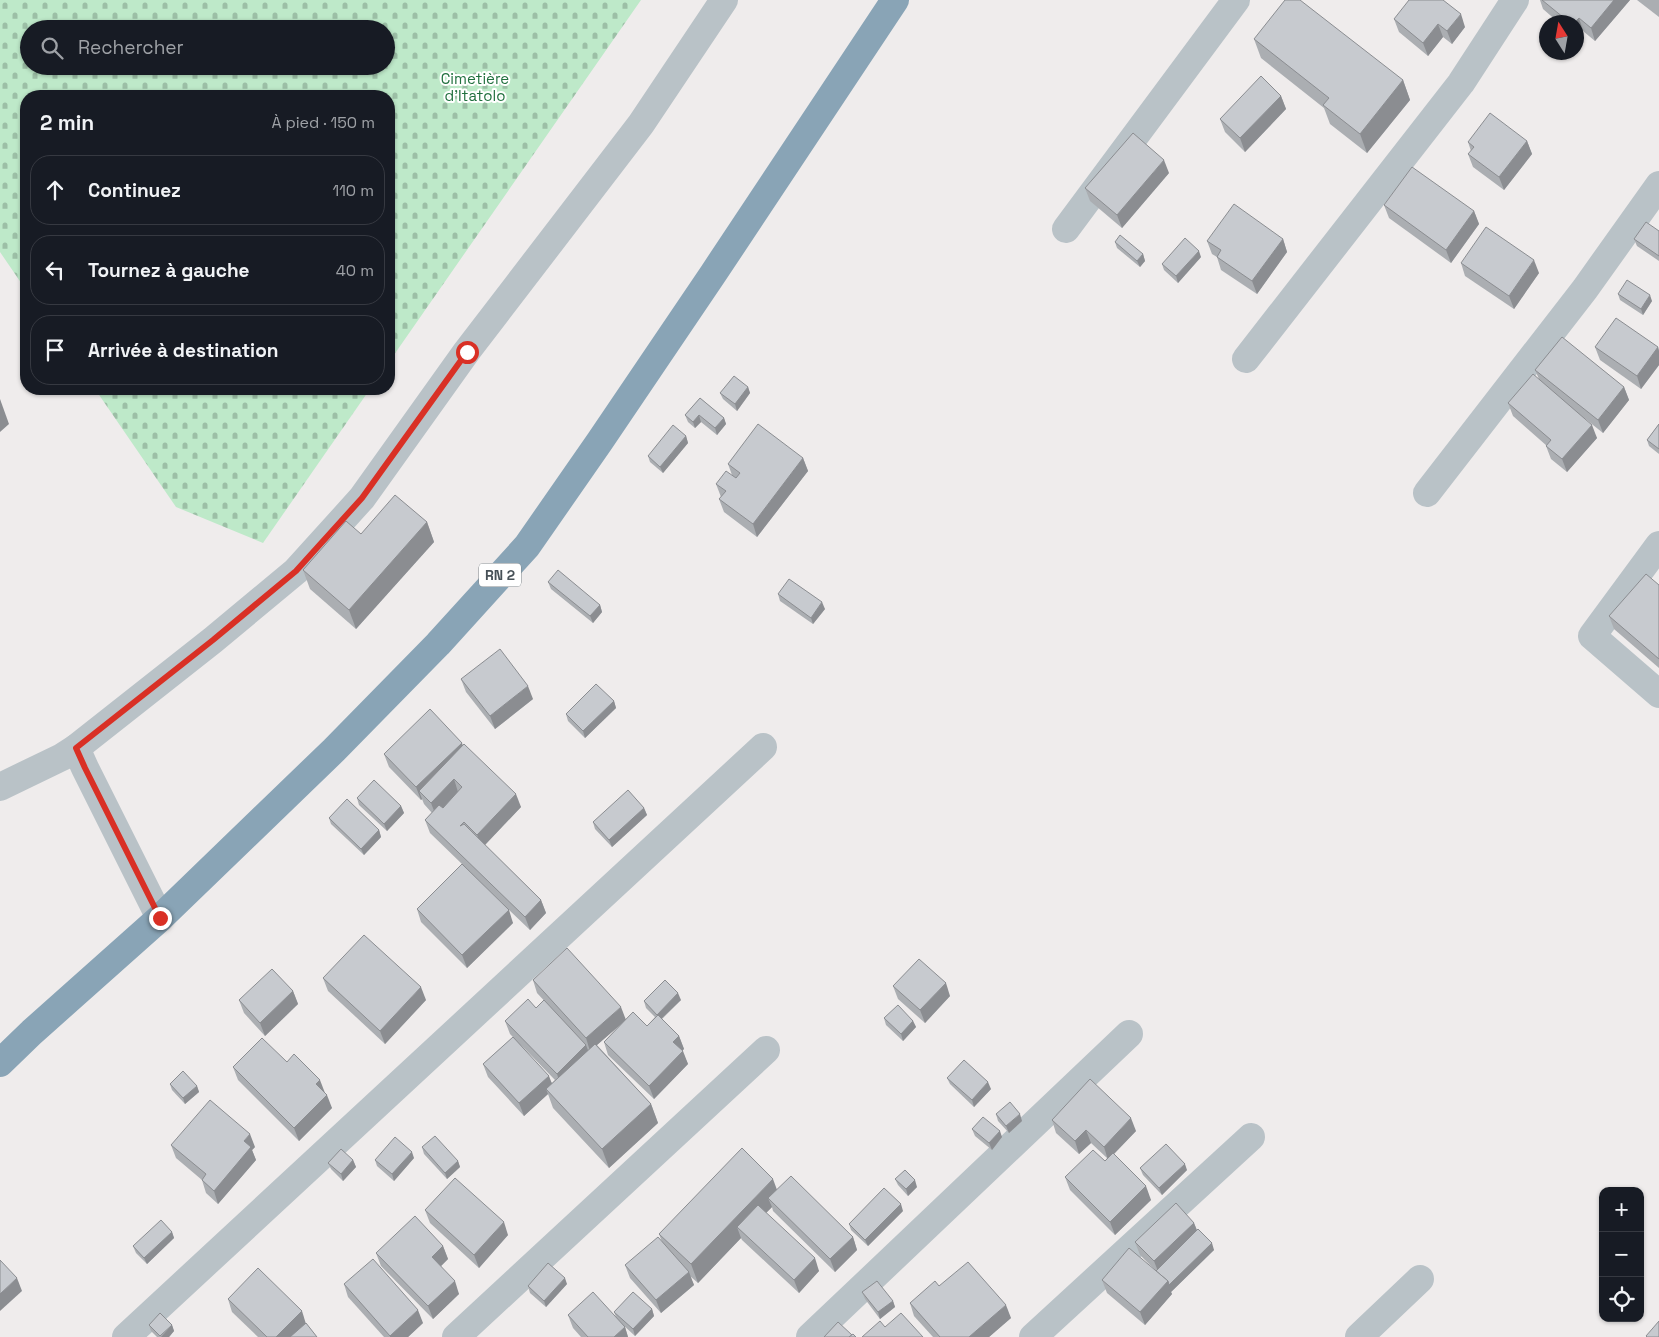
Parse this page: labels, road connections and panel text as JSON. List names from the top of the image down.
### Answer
{
  "streets": {
    "highway": ["RN 2"]
  },
  "parks": ["Cimetière d'Itatolo"],
  "north": "top",
  "page": {
    "search": "Rechercher",
    "heading": ["2 min", "À pied · 150 m"],
    "list": [
      ["Continuez", "110 m"],
      ["Tournez à gauche", "40 m"],
      "Arrivée à destination"
    ],
    "map_buttons": ["+", "−"]
  }
}
